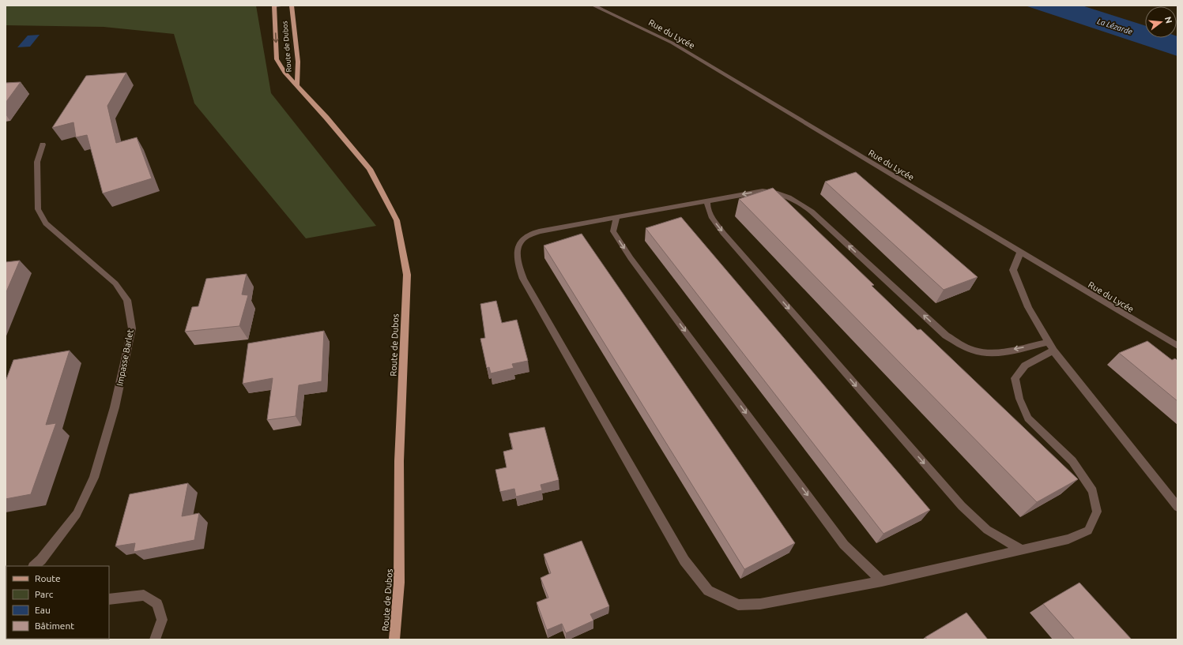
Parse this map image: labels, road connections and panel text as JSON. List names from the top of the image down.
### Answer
{
  "streets": {
    "main road": ["Route de Dubos"],
    "street": ["Rue du Lycée", "Impasse Barlet"]
  },
  "water": ["La Lézarde"],
  "legend": [
    "Route",
    "Parc",
    "Eau",
    "Bâtiment"
  ],
  "north": "right"
}
